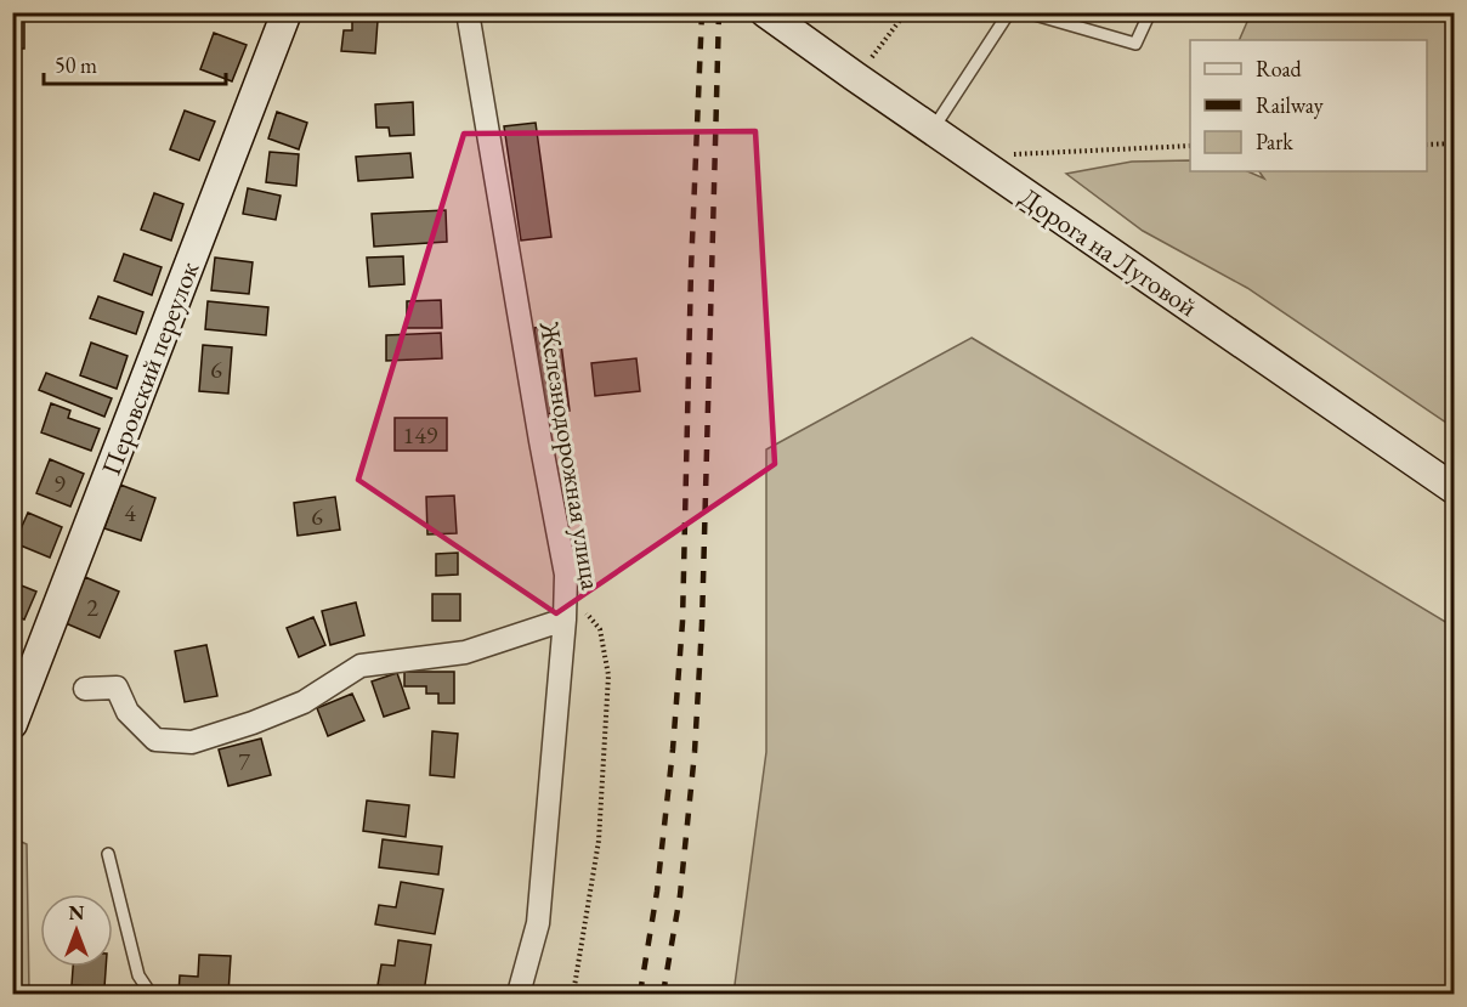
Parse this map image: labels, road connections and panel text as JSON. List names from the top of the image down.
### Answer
{
  "streets": {
    "street": ["Дорога на Луговой", "Перовский переулок", "Железнодорожная улица"]
  },
  "house_numbers": [
    "6",
    "149",
    "9",
    "4",
    "6",
    "2",
    "7"
  ],
  "legend": ["Road", "Railway", "Park"],
  "scale_bar": "50 m",
  "north": "top"
}
